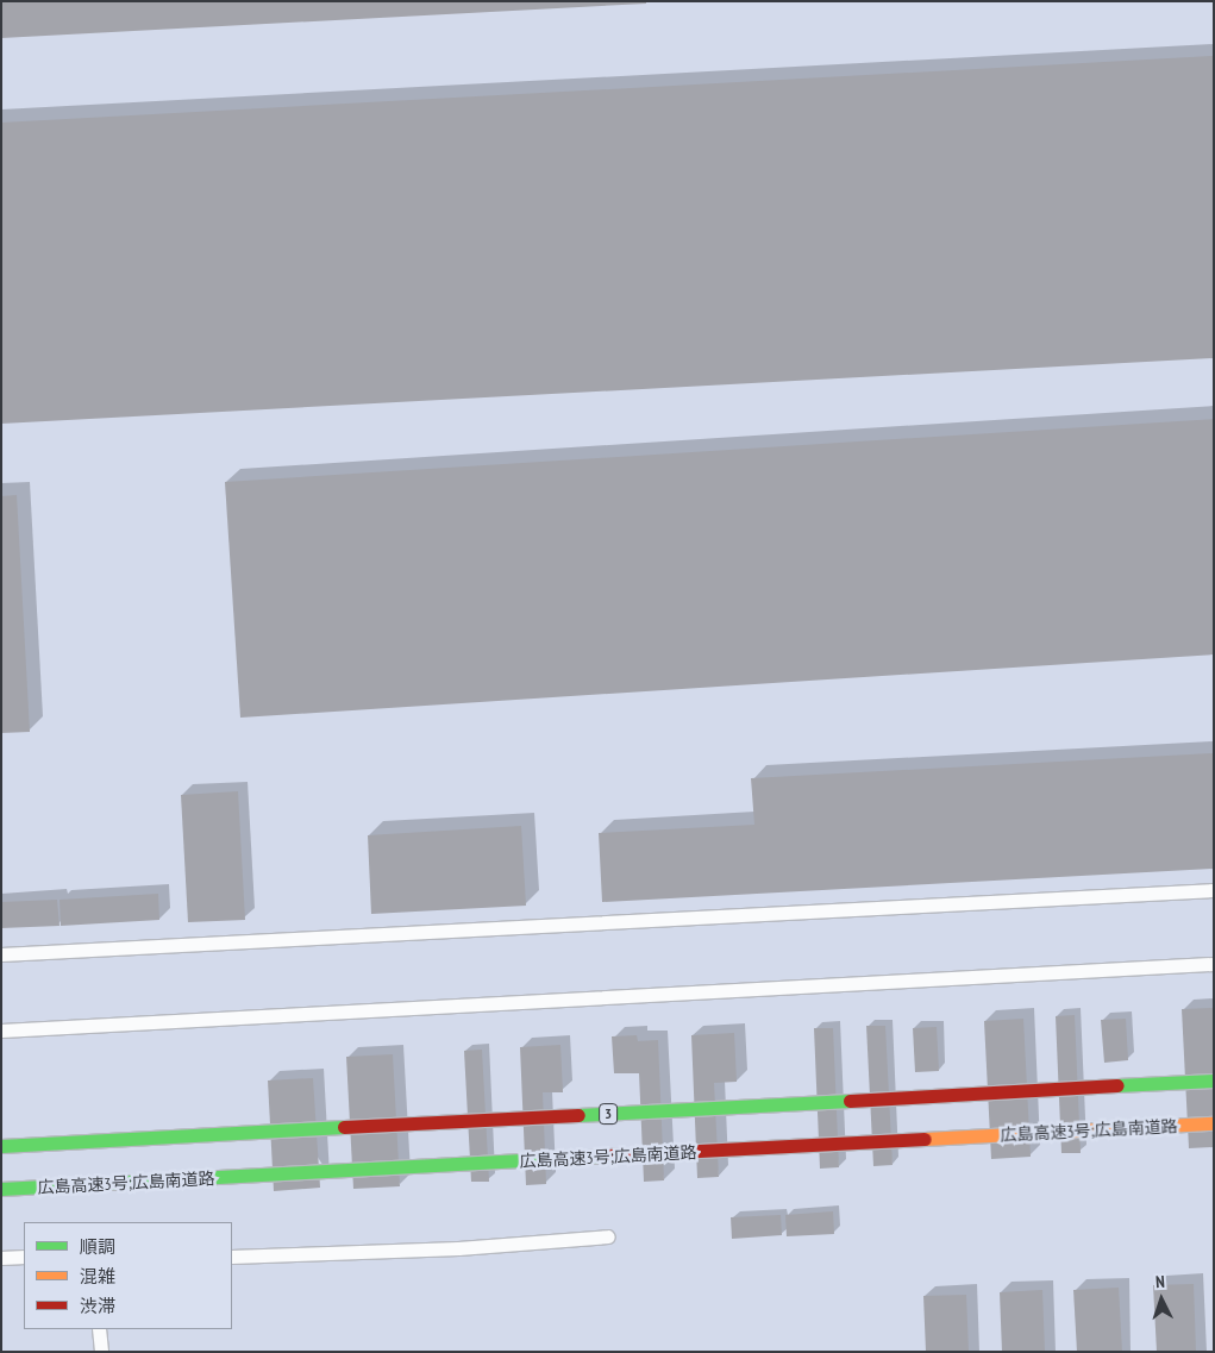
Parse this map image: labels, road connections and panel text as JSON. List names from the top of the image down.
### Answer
{
  "streets": {
    "highway": ["3", "広島高速3号;広島南道路"]
  },
  "legend": ["順調", "混雑", "渋滞"],
  "north": "top"
}
